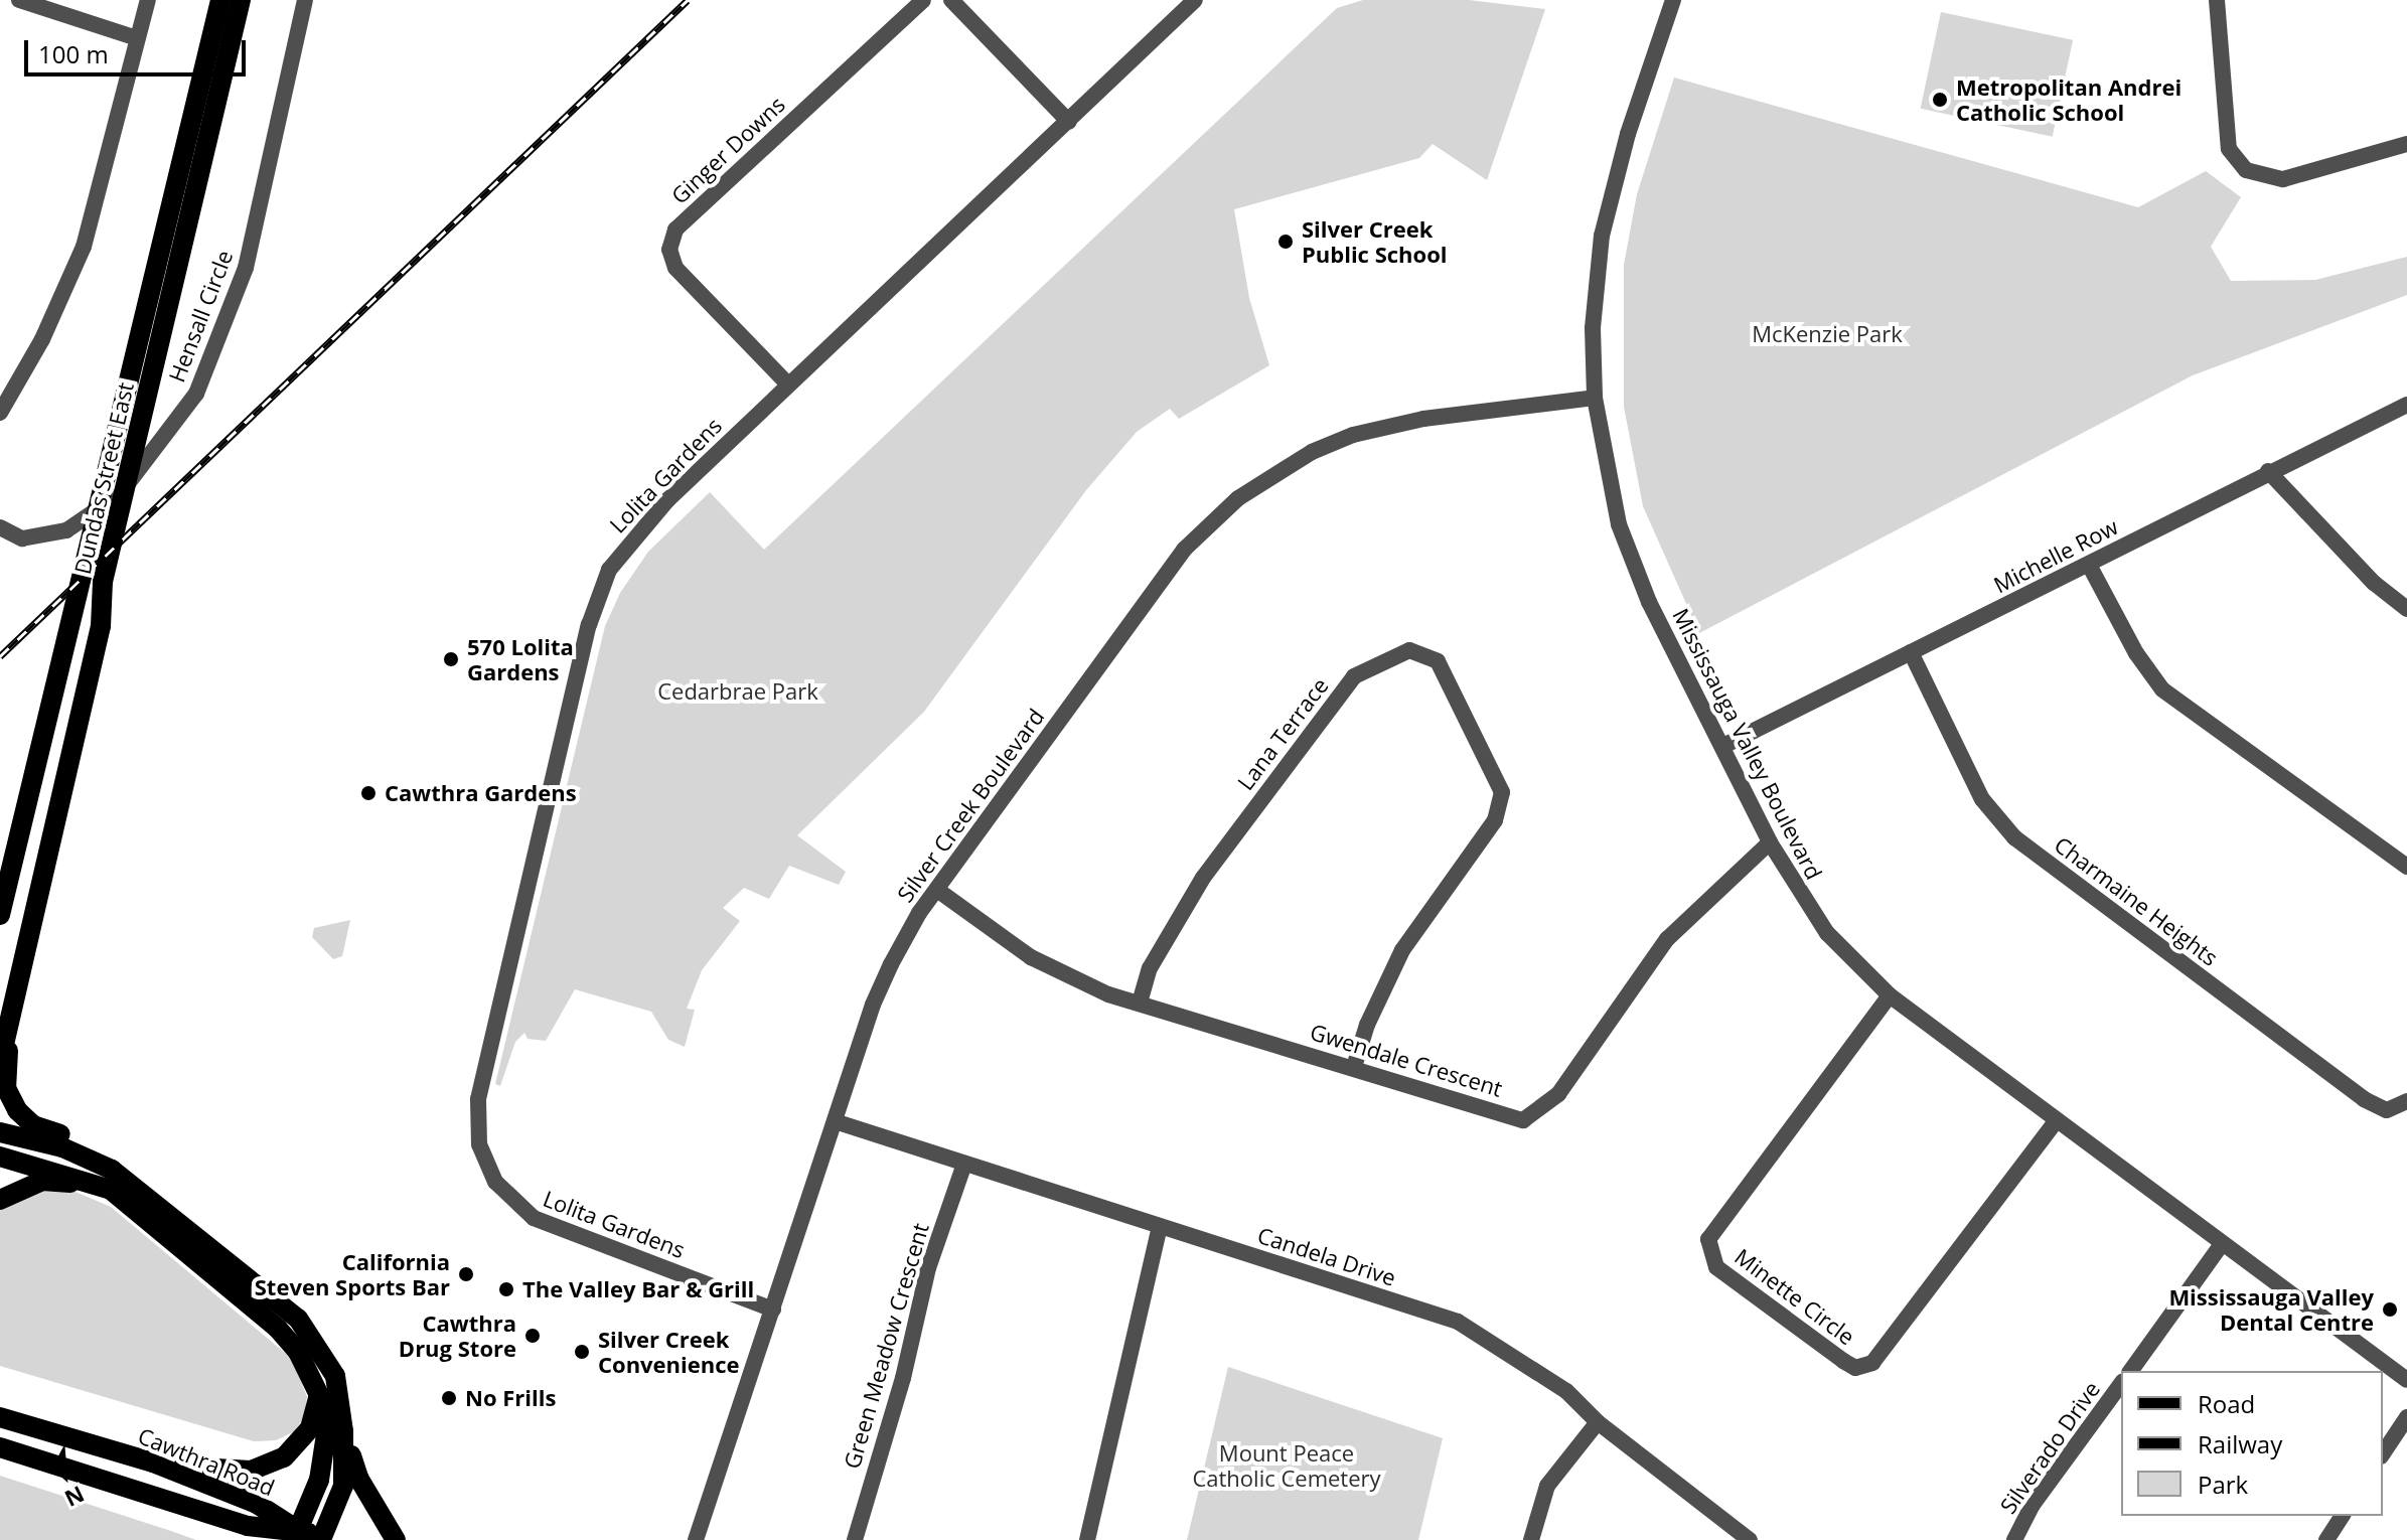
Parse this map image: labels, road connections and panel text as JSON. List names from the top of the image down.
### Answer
{
  "streets": {
    "main road": ["Dundas Street East", "Cawthra Road"],
    "street": [
      "Ginger Downs",
      "Hensall Circle",
      "Lolita Gardens",
      "Michelle Row",
      "Lana Terrace",
      "Mississauga Valley Boulevard",
      "Silver Creek Boulevard",
      "Charmaine Heights",
      "Gwendale Crescent",
      "Candela Drive",
      "Minette Circle",
      "Green Meadow Crescent",
      "Silverado Drive"
    ]
  },
  "crossings": [
    ["Ginger Downs", "Lolita Gardens"],
    ["Lolita Gardens", "Silver Creek Boulevard"],
    ["Michelle Row", "Mississauga Valley Boulevard"],
    ["Michelle Row", "Charmaine Heights"],
    ["Lana Terrace", "Gwendale Crescent"],
    ["Mississauga Valley Boulevard", "Silver Creek Boulevard"],
    ["Mississauga Valley Boulevard", "Gwendale Crescent"],
    ["Mississauga Valley Boulevard", "Minette Circle"],
    ["Mississauga Valley Boulevard", "Silverado Drive"],
    ["Silver Creek Boulevard", "Gwendale Crescent"],
    ["Silver Creek Boulevard", "Candela Drive"],
    ["Candela Drive", "Green Meadow Crescent"]
  ],
  "parks": ["McKenzie Park", "Cedarbrae Park", "Mount Peace Catholic Cemetery"],
  "places": [
    "Metropolitan Andrei Catholic School",
    "Silver Creek Public School",
    "570 Lolita Gardens",
    "Cawthra Gardens",
    "California Steven Sports Bar",
    "The Valley Bar & Grill",
    "Mississauga Valley Dental Centre",
    "Cawthra Drug Store",
    "Silver Creek Convenience",
    "No Frills"
  ],
  "legend": ["Road", "Railway", "Park"],
  "scale_bar": "100 m",
  "north": "bottom right"
}
